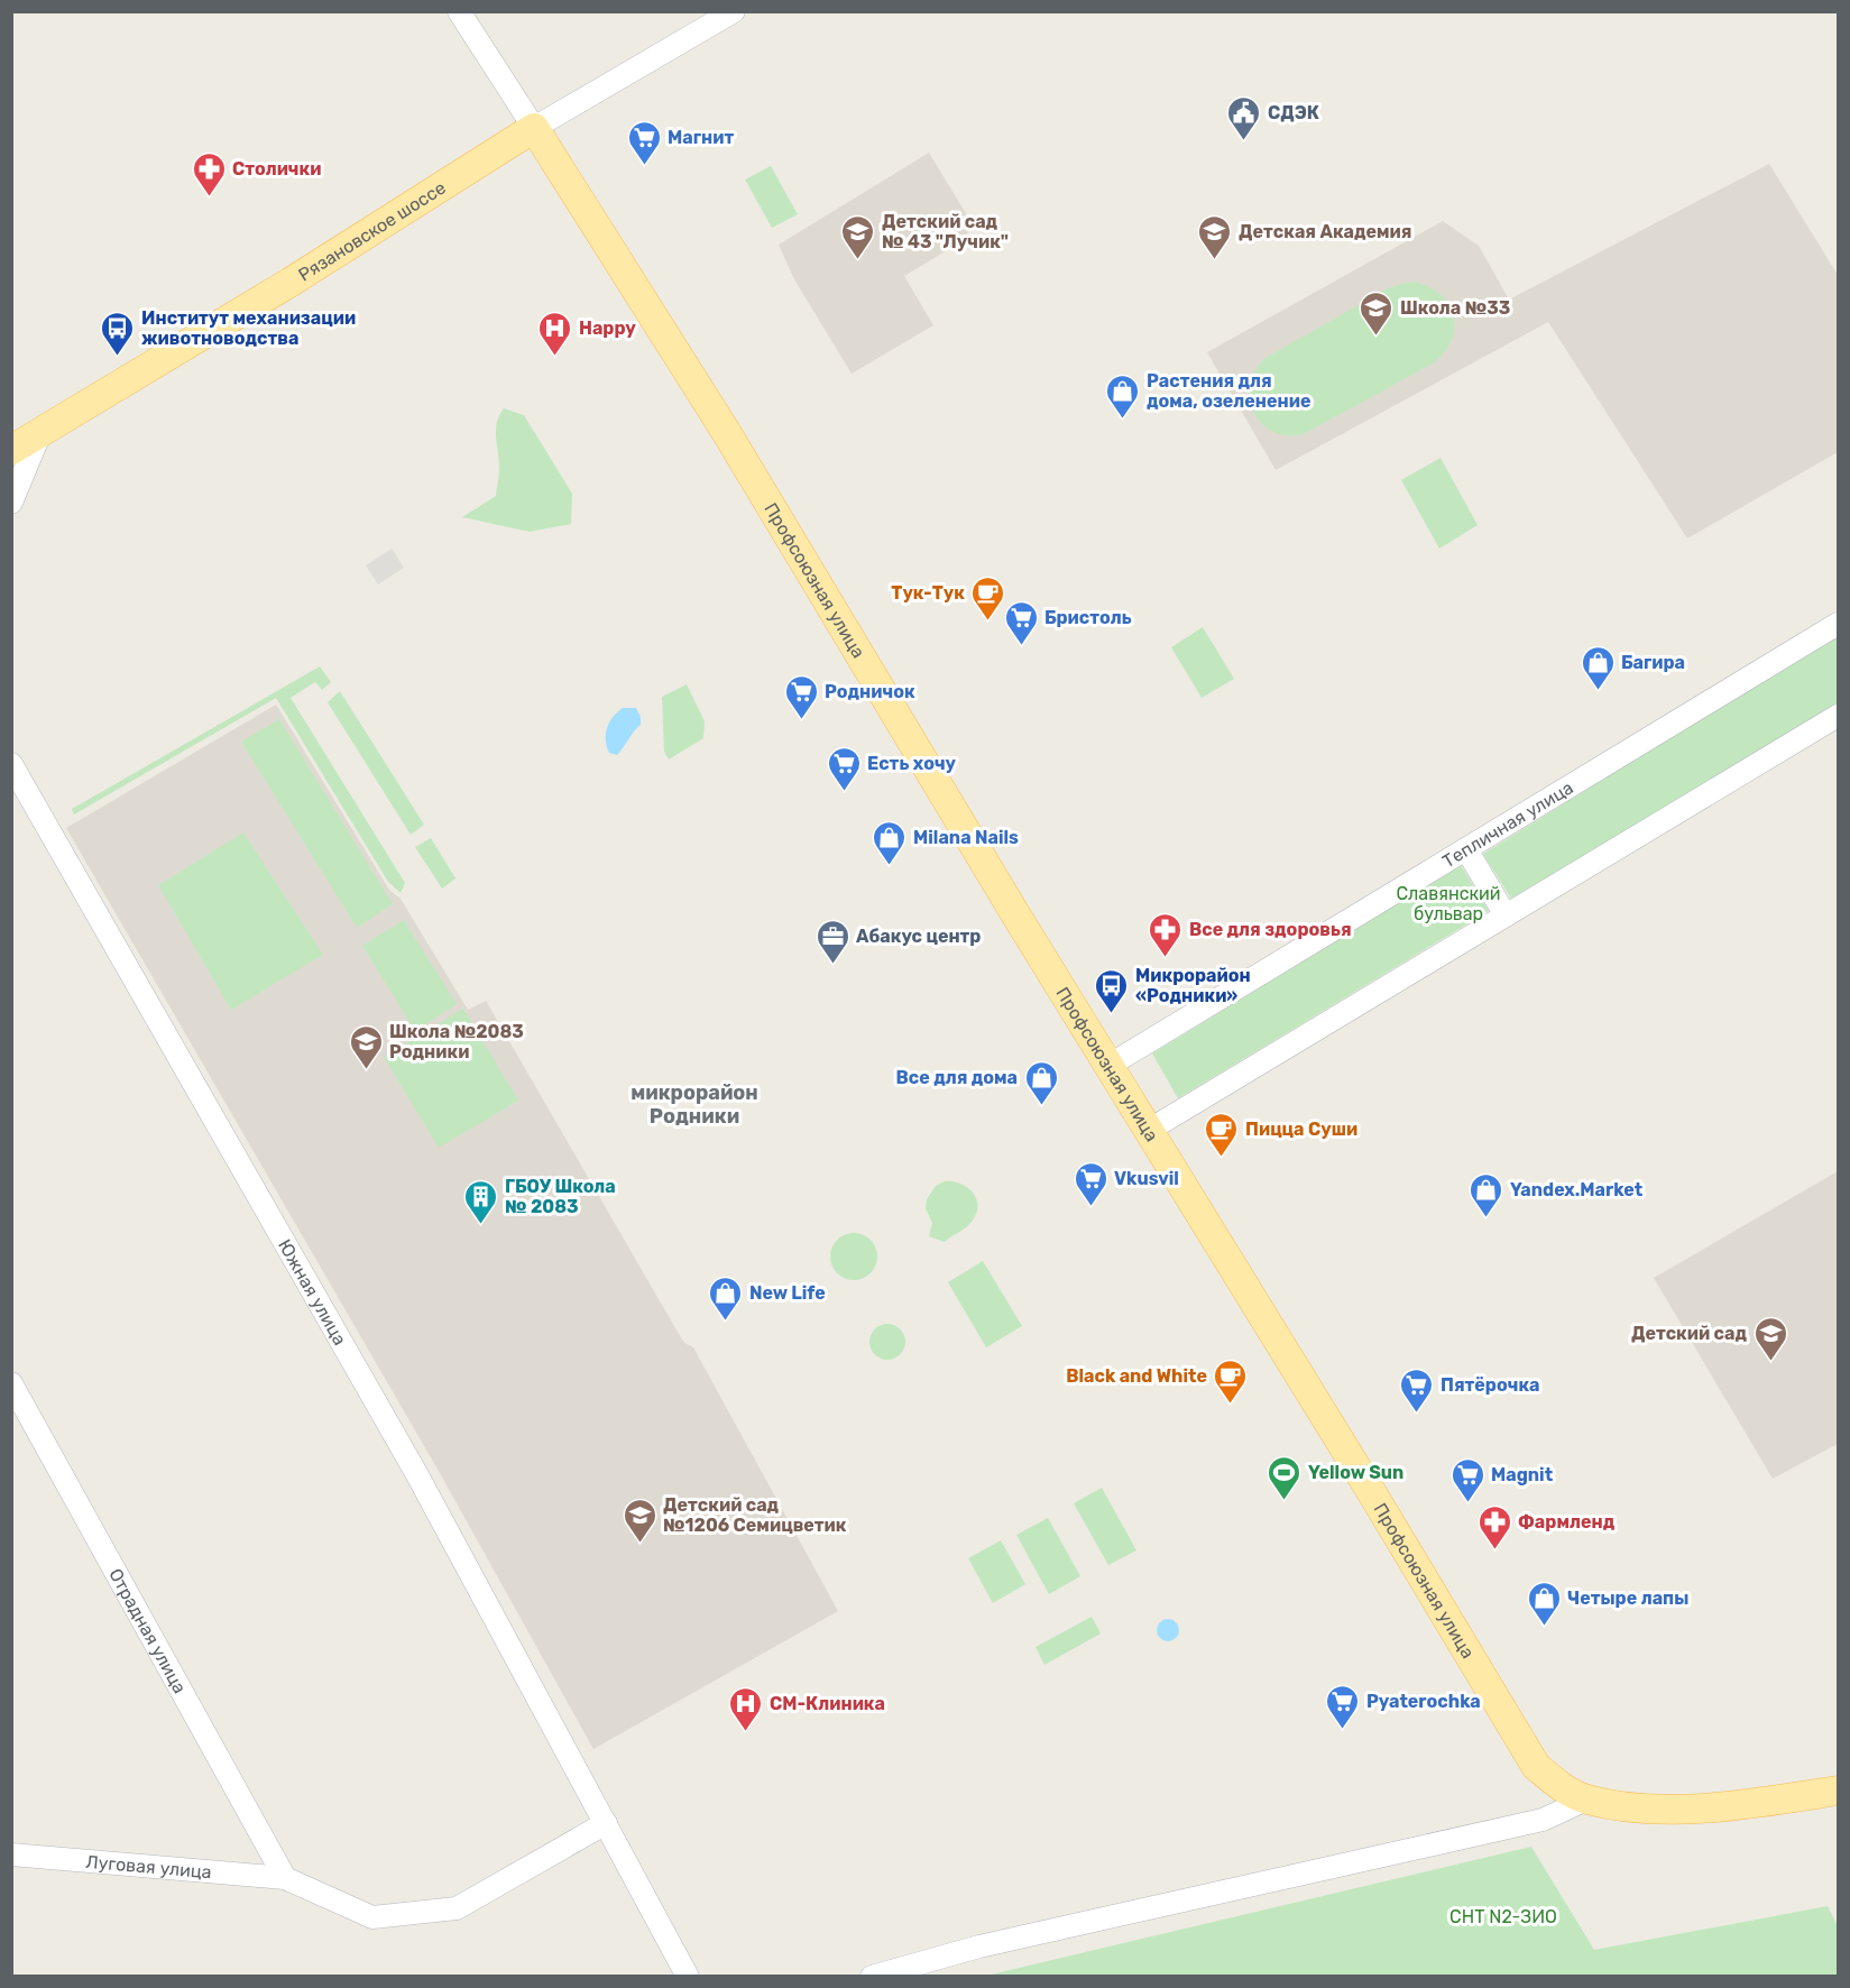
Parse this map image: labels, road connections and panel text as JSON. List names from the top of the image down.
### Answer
{
  "streets": {
    "main road": ["Рязановское шоссе", "Профсоюзная улица"],
    "street": [
      "Тепличная улица",
      "Южная улица",
      "Отрадная улица",
      "Луговая улица"
    ]
  },
  "crossings": [
    ["Рязановское шоссе", "Профсоюзная улица"],
    ["Профсоюзная улица", "Тепличная улица"],
    ["Южная улица", "Луговая улица"],
    ["Отрадная улица", "Луговая улица"]
  ],
  "districts": ["микрорайон Родники"],
  "parks": ["Славянский бульвар", "СНТ N2-ЗИО"],
  "places": {
    "public building": ["СДЭК"],
    "supermarket": [
      "Магнит",
      "Бристоль",
      "Родничок",
      "Есть хочу",
      "Vkusvil",
      "Пятёрочка",
      "Magnit",
      "Pyaterochka"
    ],
    "pharmacy": ["Столички", "Все для здоровья", "Фармленд"],
    "school or university": [
      "Детский сад № 43 \"Лучик\"",
      "Детская Академия",
      "Школа №33",
      "Школа №2083 Родники",
      "Детский сад",
      "Детский сад №1206 Семицветик"
    ],
    "bus stop": ["Институт механизации животноводства", "Микрорайон «Родники»"],
    "hospital": ["Happy", "СМ-Клиника"],
    "shop": [
      "Растения для дома, озеленение",
      "Багира",
      "Milana Nails",
      "Все для дома",
      "Yandex.Market",
      "New Life",
      "Четыре лапы"
    ],
    "cafe": ["Тук-Тук", "Пицца Суши", "Black and White"],
    "office": ["Абакус центр"],
    "building": ["ГБОУ Школа № 2083"],
    "sports": ["Yellow Sun"]
  }
}
